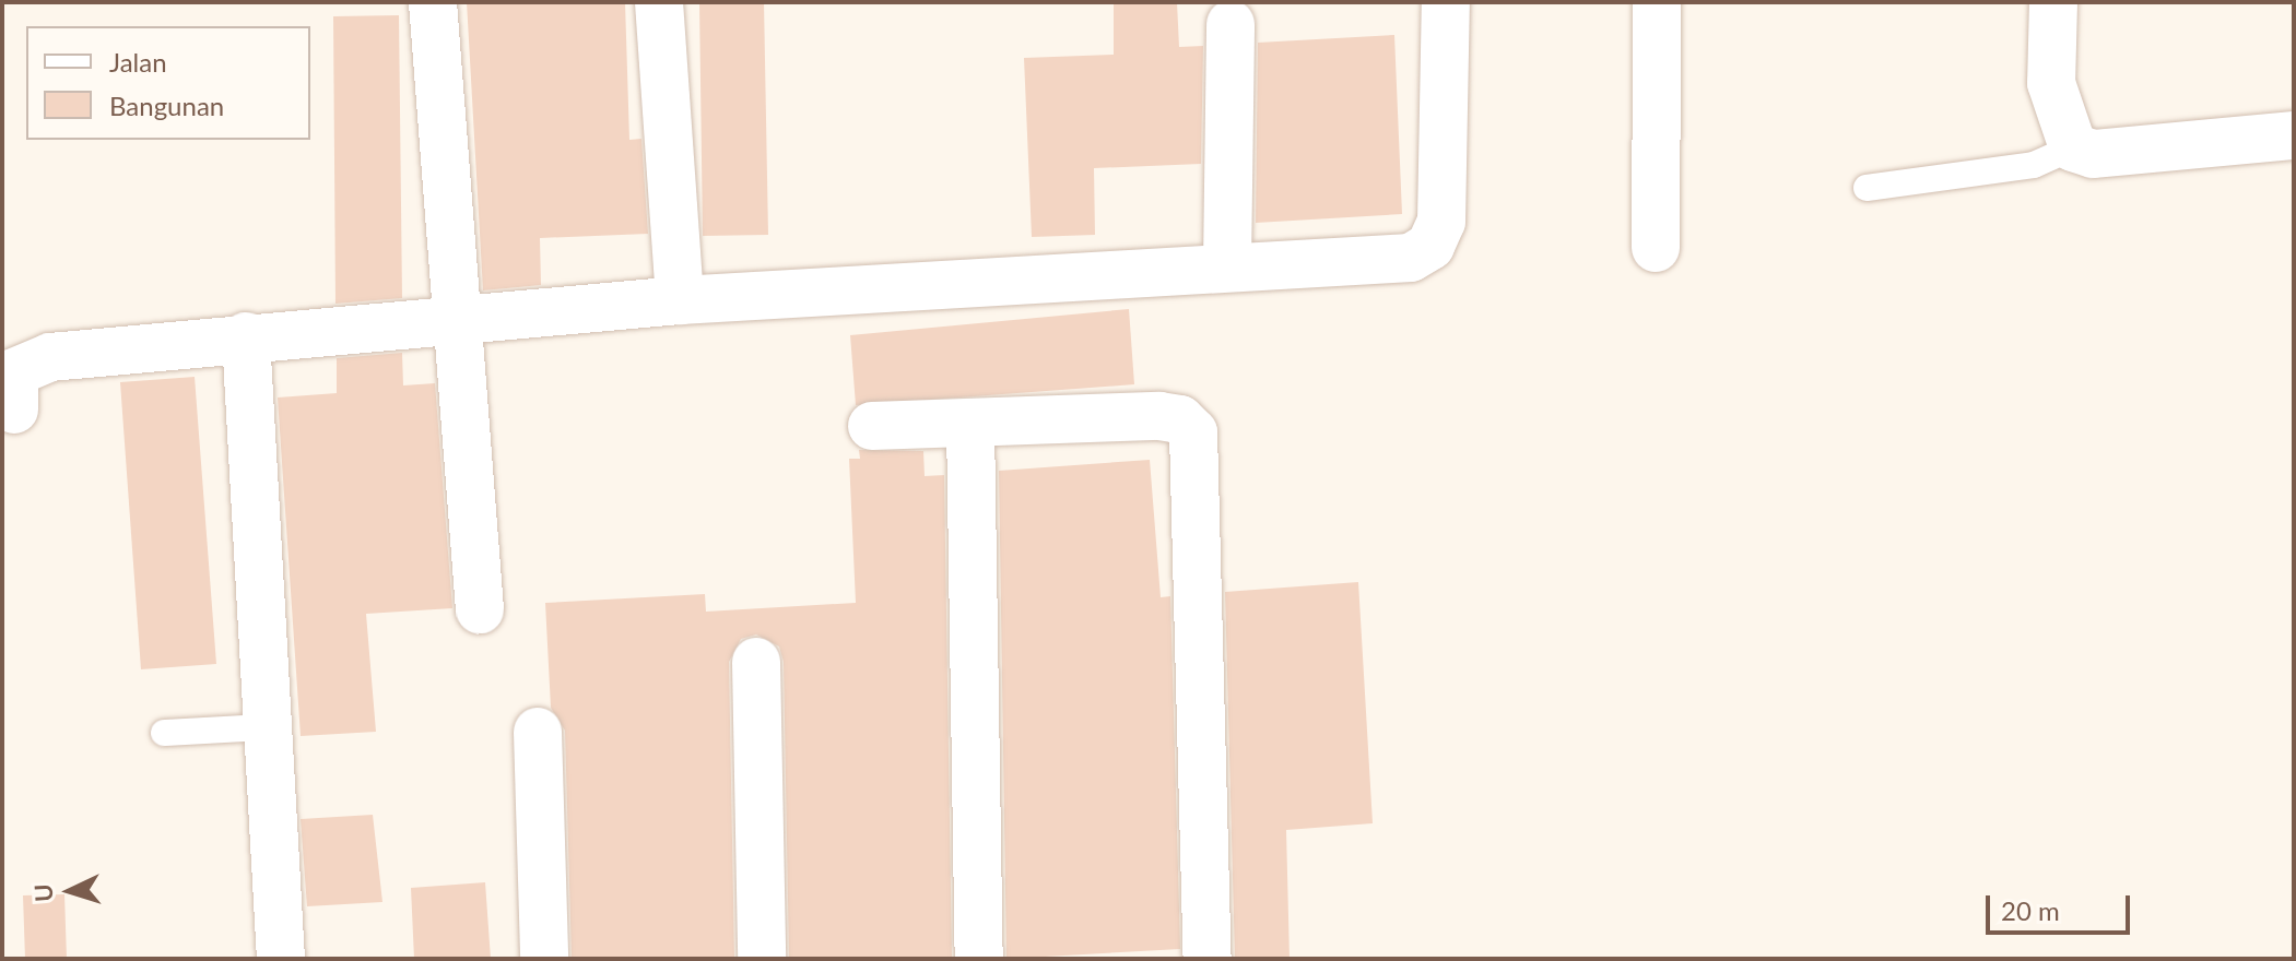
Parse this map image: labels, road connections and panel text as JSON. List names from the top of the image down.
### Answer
{
  "legend": ["Jalan", "Bangunan"],
  "scale_bar": "20 m",
  "north": "left"
}
